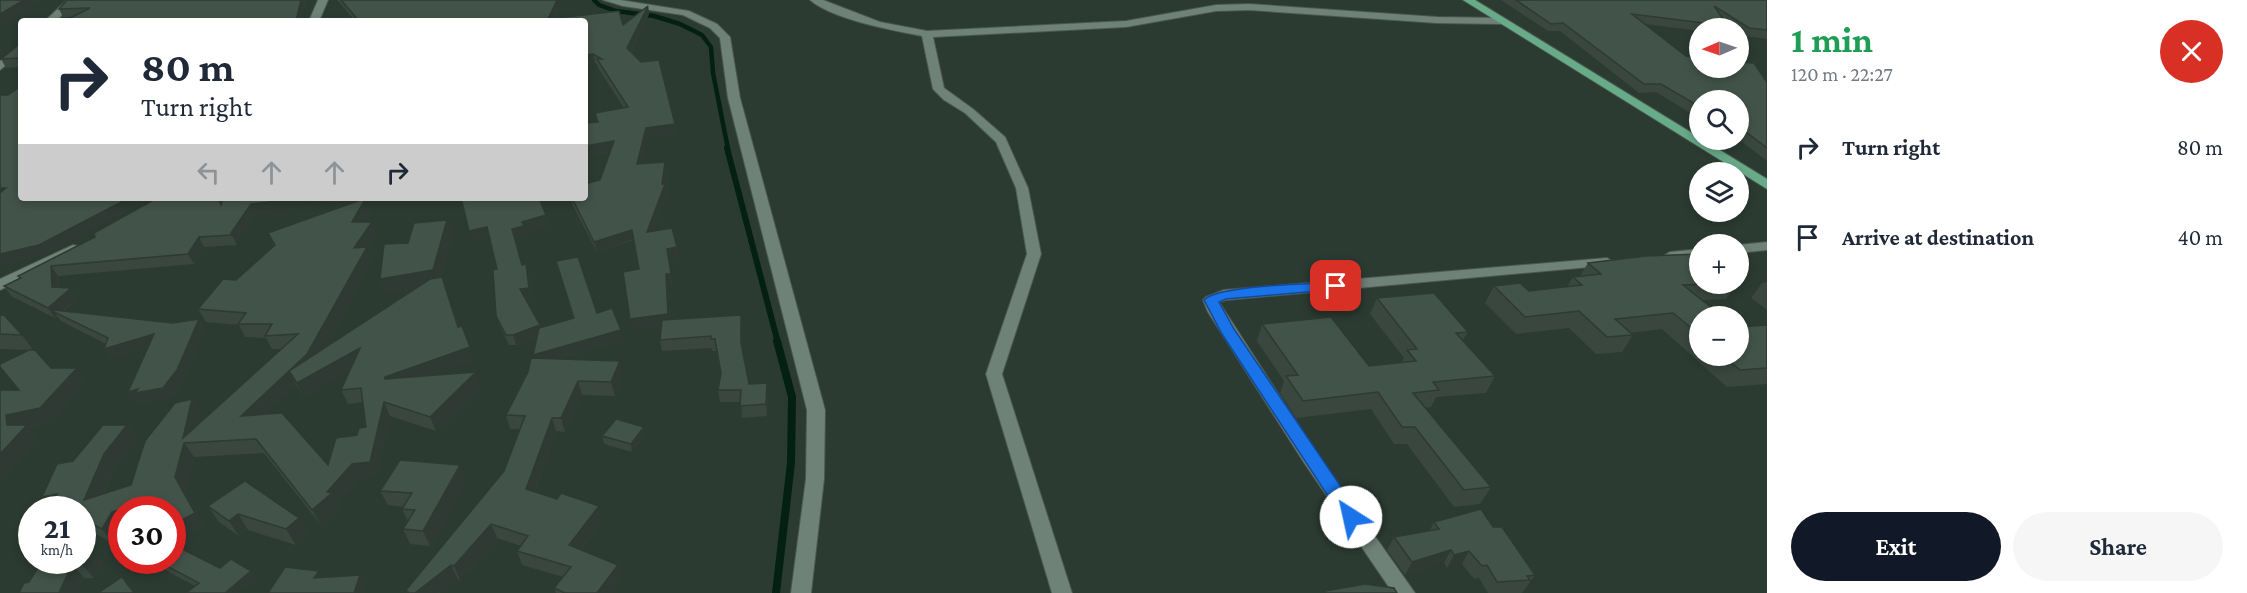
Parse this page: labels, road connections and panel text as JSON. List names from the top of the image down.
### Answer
{
  "north": "left",
  "page": {
    "heading": ["1 min", "120 m · 22:27"],
    "map_buttons": ["+", "−"],
    "turn": ["80 m", "Turn right"],
    "list": [
      {
        "name": "Turn right",
        "value": "80 m"
      },
      {
        "name": "Arrive at destination",
        "value": "40 m"
      }
    ],
    "speed": "21 km/h",
    "limit": "30",
    "buttons": ["Exit", "Share"]
  }
}
